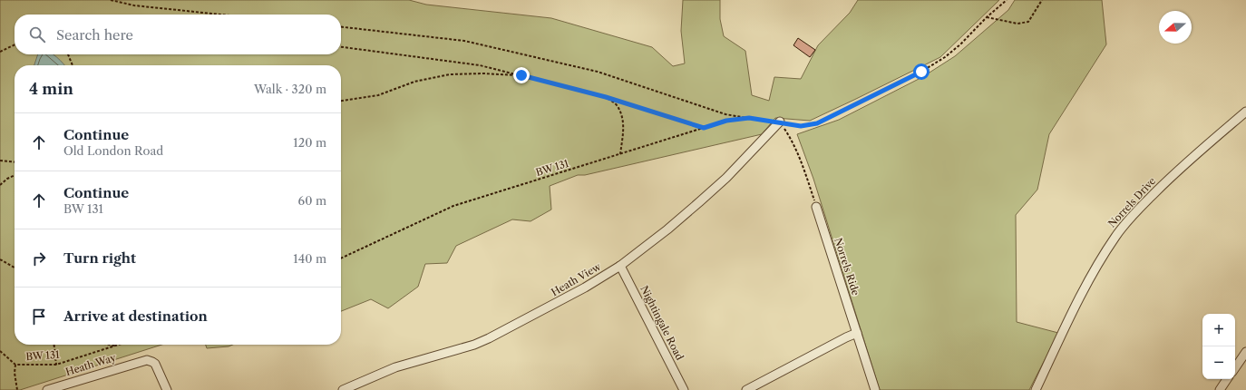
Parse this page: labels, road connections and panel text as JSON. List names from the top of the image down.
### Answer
{
  "streets": {
    "street": [
      "Norrels Drive",
      "Norrels Ride",
      "Heath View",
      "Nightingale Road",
      "Heath Way"
    ],
    "path": ["BW 131"]
  },
  "crossings": [
    ["BW 131", "Heath View"],
    ["Heath View", "Nightingale Road"]
  ],
  "north": "left",
  "page": {
    "search": "Search here",
    "heading": ["4 min", "Walk · 320 m"],
    "list": [
      ["Continue", "Old London Road", "120 m"],
      ["Continue", "BW 131", "60 m"],
      ["Turn right", "140 m"],
      "Arrive at destination"
    ],
    "map_buttons": ["+", "−"]
  }
}
